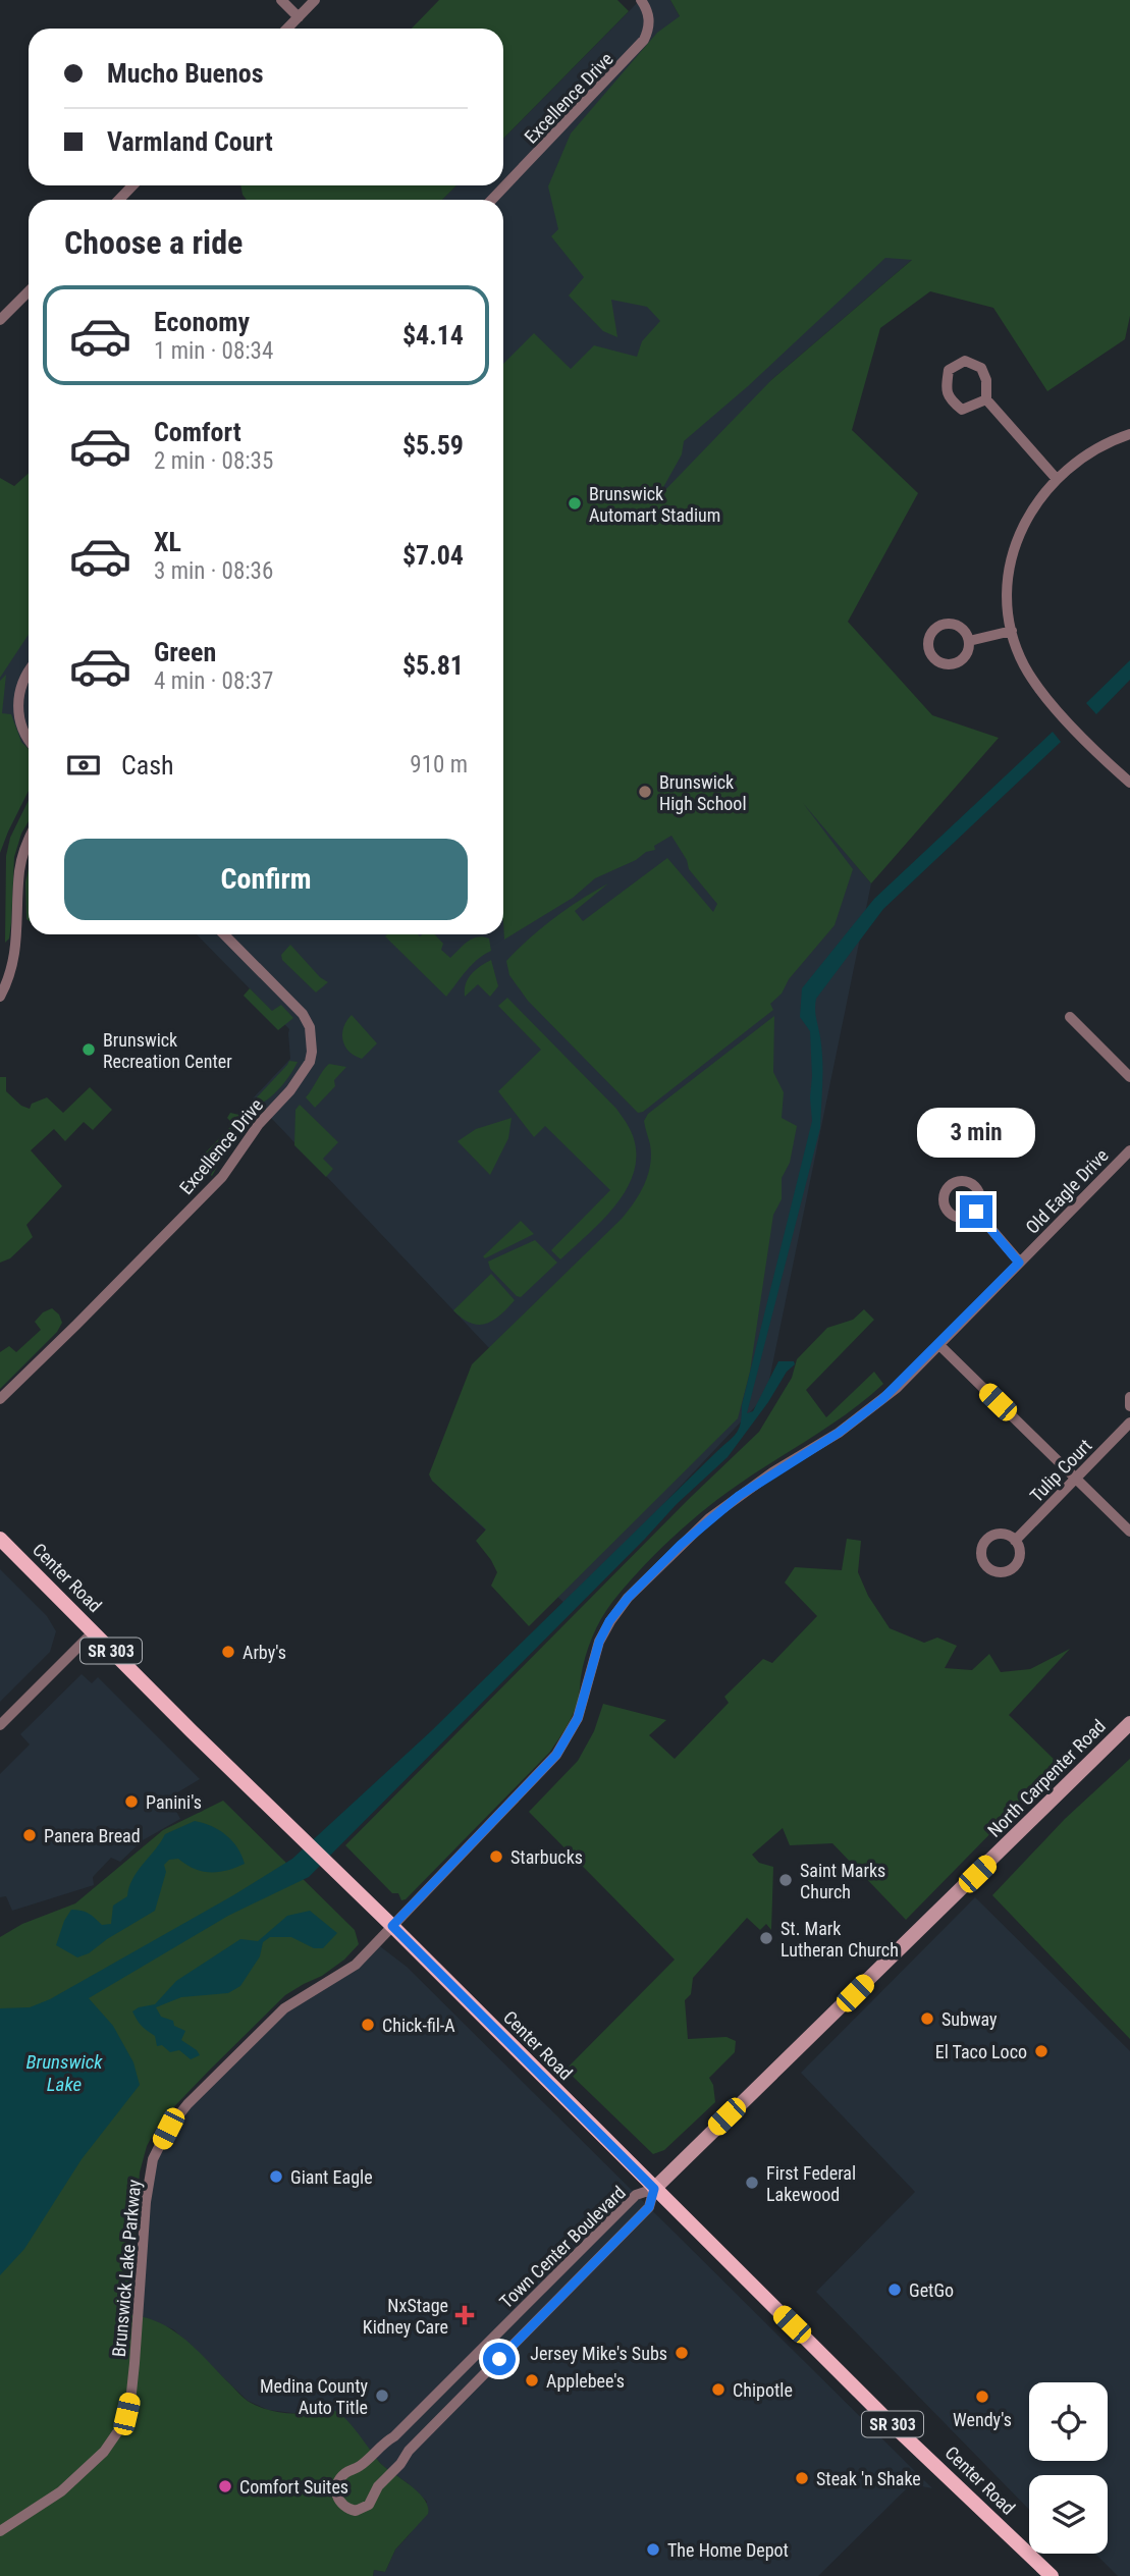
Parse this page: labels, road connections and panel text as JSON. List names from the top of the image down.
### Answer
{
  "streets": {
    "main road": ["Center Road", "SR 303"],
    "street": [
      "Excellence Drive",
      "Old Eagle Drive",
      "Tulip Court",
      "North Carpenter Road",
      "Town Center Boulevard",
      "Brunswick Lake Parkway"
    ]
  },
  "crossings": [
    ["Old Eagle Drive", "Center Road"],
    ["Old Eagle Drive", "Brunswick Lake Parkway"],
    ["Center Road", "North Carpenter Road"],
    ["Center Road", "Town Center Boulevard"],
    ["Center Road", "Brunswick Lake Parkway"],
    ["North Carpenter Road", "Town Center Boulevard"]
  ],
  "water": ["Brunswick Lake"],
  "places": {
    "other": [
      "Brunswick Automart Stadium",
      "Brunswick High School",
      "Brunswick Recreation Center",
      "Arby's",
      "Panini's",
      "Panera Bread",
      "Starbucks",
      "Saint Marks Church",
      "St. Mark Lutheran Church",
      "Subway",
      "Chick-fil-A",
      "El Taco Loco",
      "Giant Eagle",
      "First Federal Lakewood",
      "GetGo",
      "Jersey Mike's Subs",
      "Applebee's",
      "Chipotle",
      "Medina County Auto Title",
      "Wendy's",
      "Steak 'n Shake",
      "Comfort Suites",
      "The Home Depot"
    ],
    "health": ["NxStage Kidney Care"]
  },
  "page": {
    "banner": ["Mucho Buenos", "Varmland Court"],
    "heading": "Choose a ride",
    "list": [
      {
        "name": "Economy",
        "note": "1 min · 08:34",
        "value": "$4.14"
      },
      {
        "name": "Comfort",
        "note": "2 min · 08:35",
        "value": "$5.59"
      },
      {
        "name": "XL",
        "note": "3 min · 08:36",
        "value": "$7.04"
      },
      {
        "name": "Green",
        "note": "4 min · 08:37",
        "value": "$5.81"
      }
    ],
    "pay": ["Cash", "910 m"],
    "buttons": "Confirm",
    "bubble": "3 min"
  }
}
